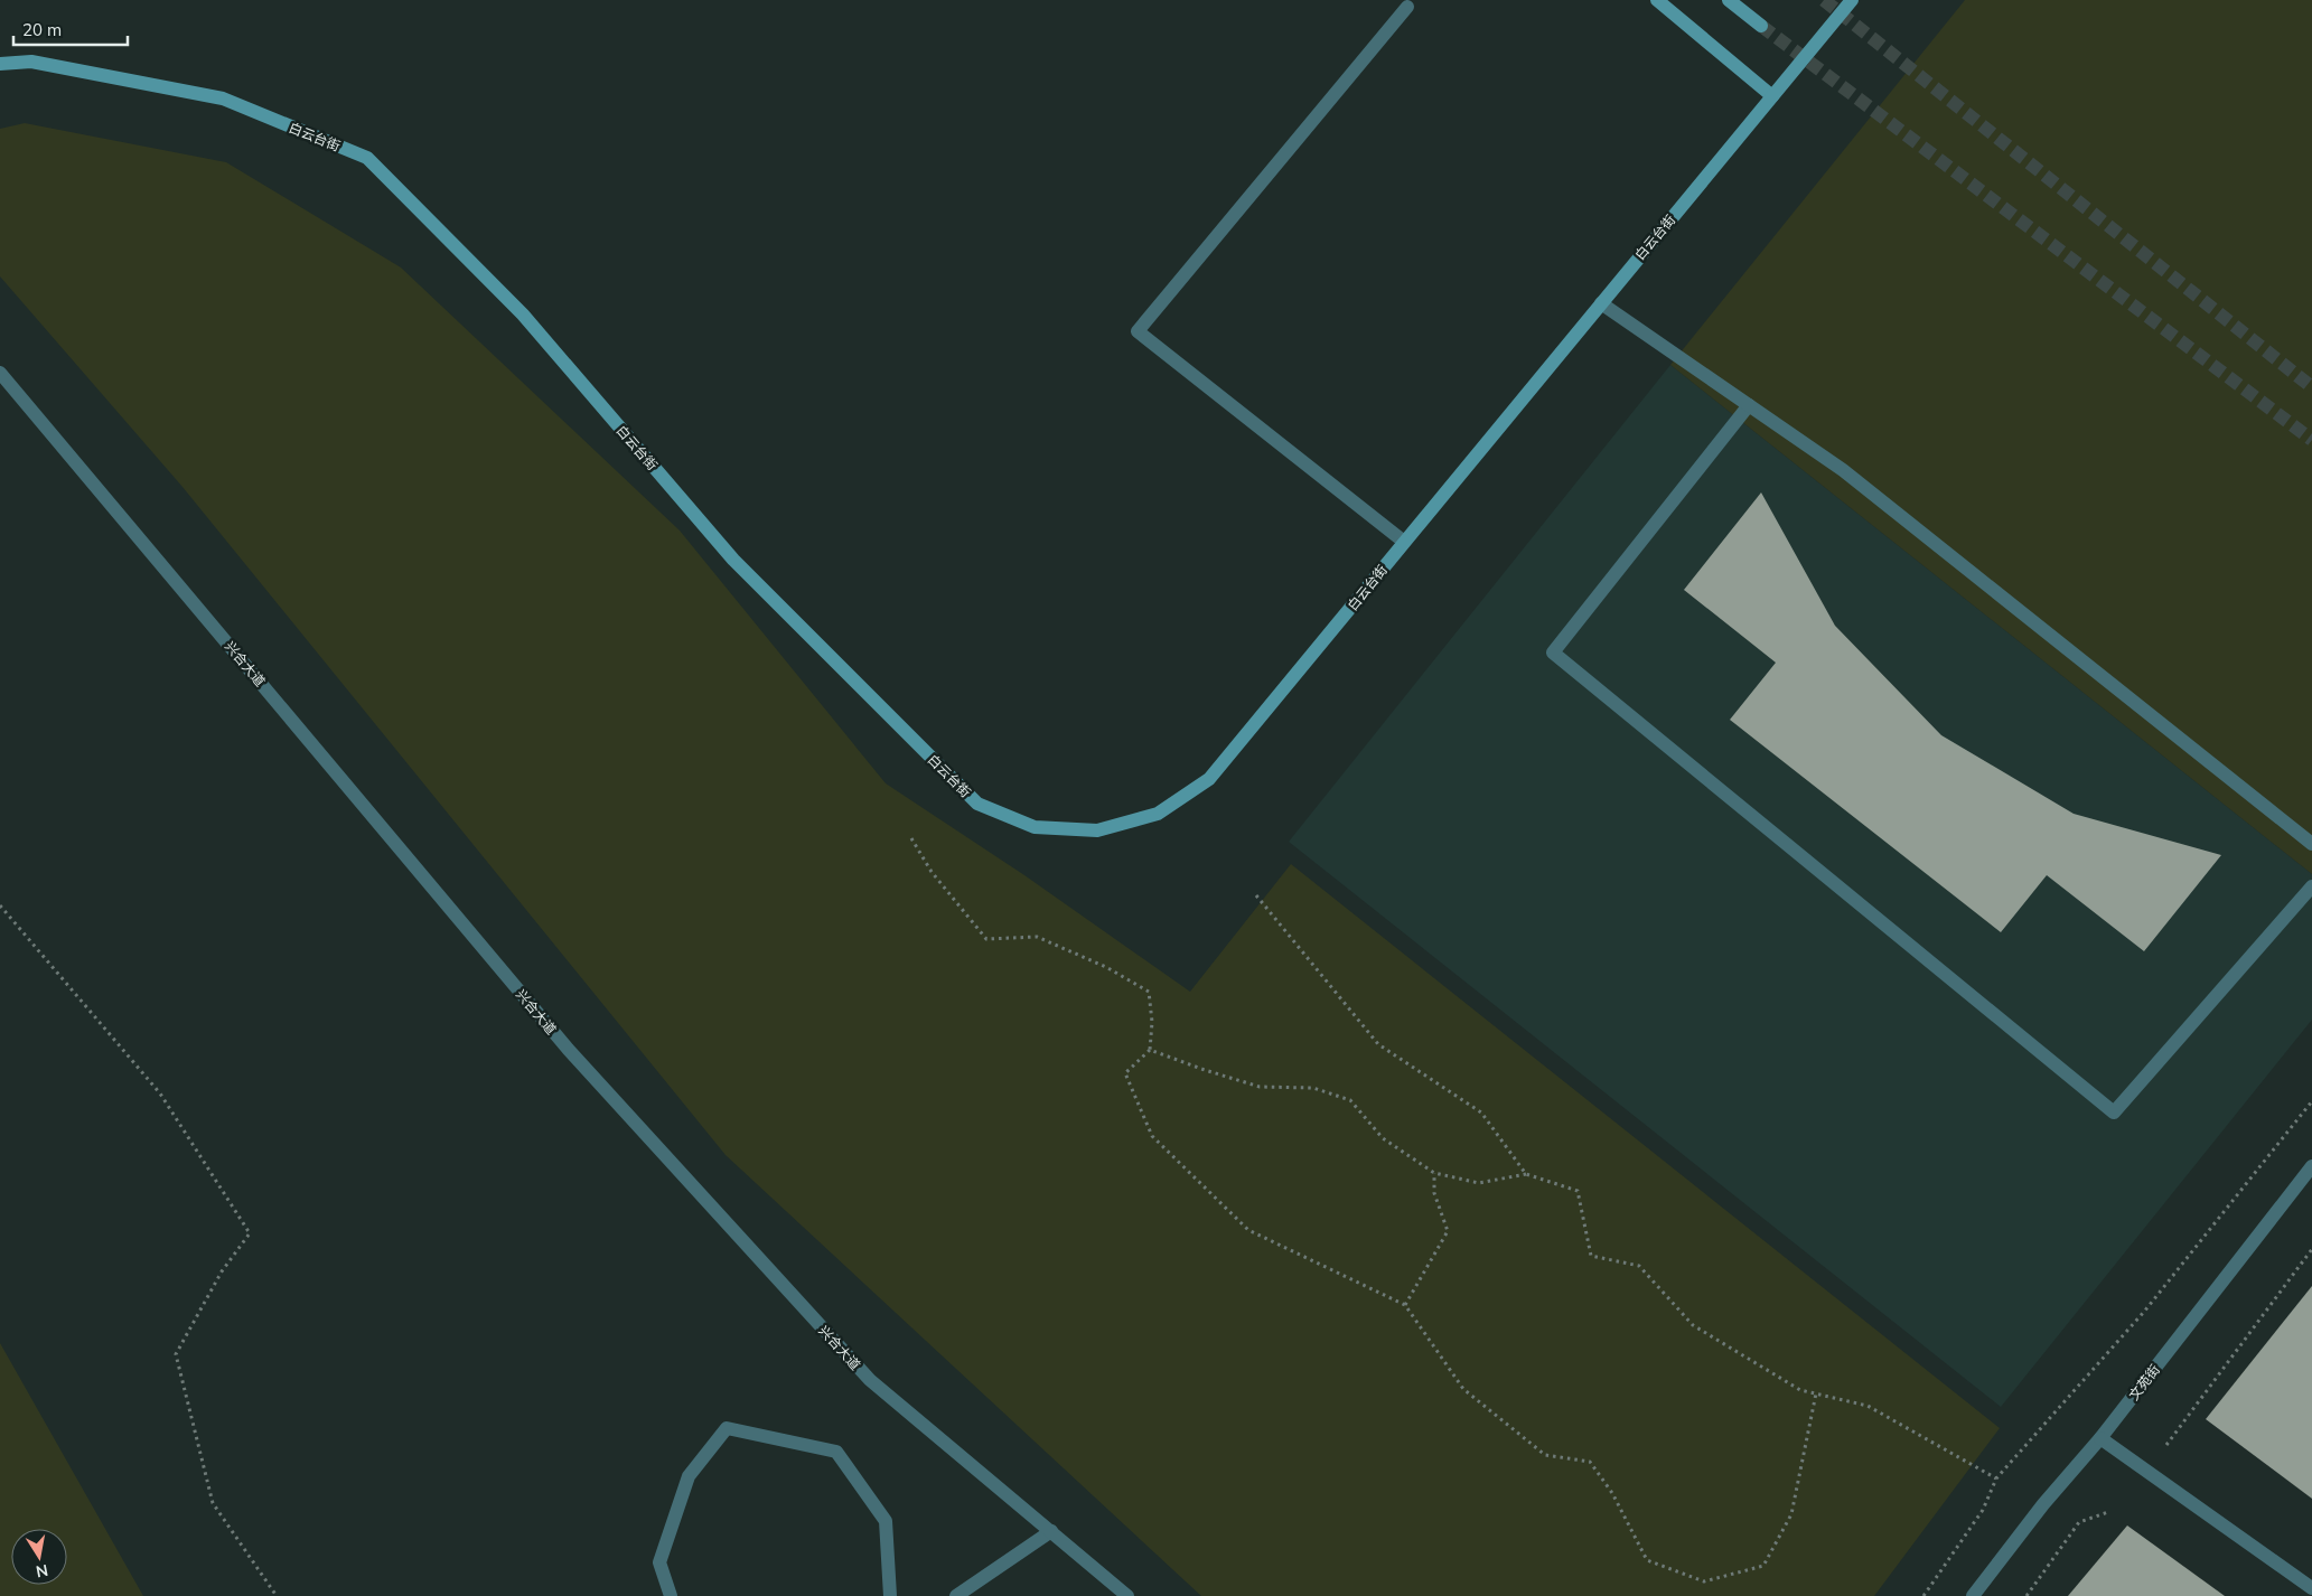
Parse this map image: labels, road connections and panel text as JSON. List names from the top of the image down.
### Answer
{
  "streets": {
    "main road": ["白云台街"],
    "street": ["兴合大道", "文苑街"]
  },
  "scale_bar": "20 m",
  "north": "bottom"
}
